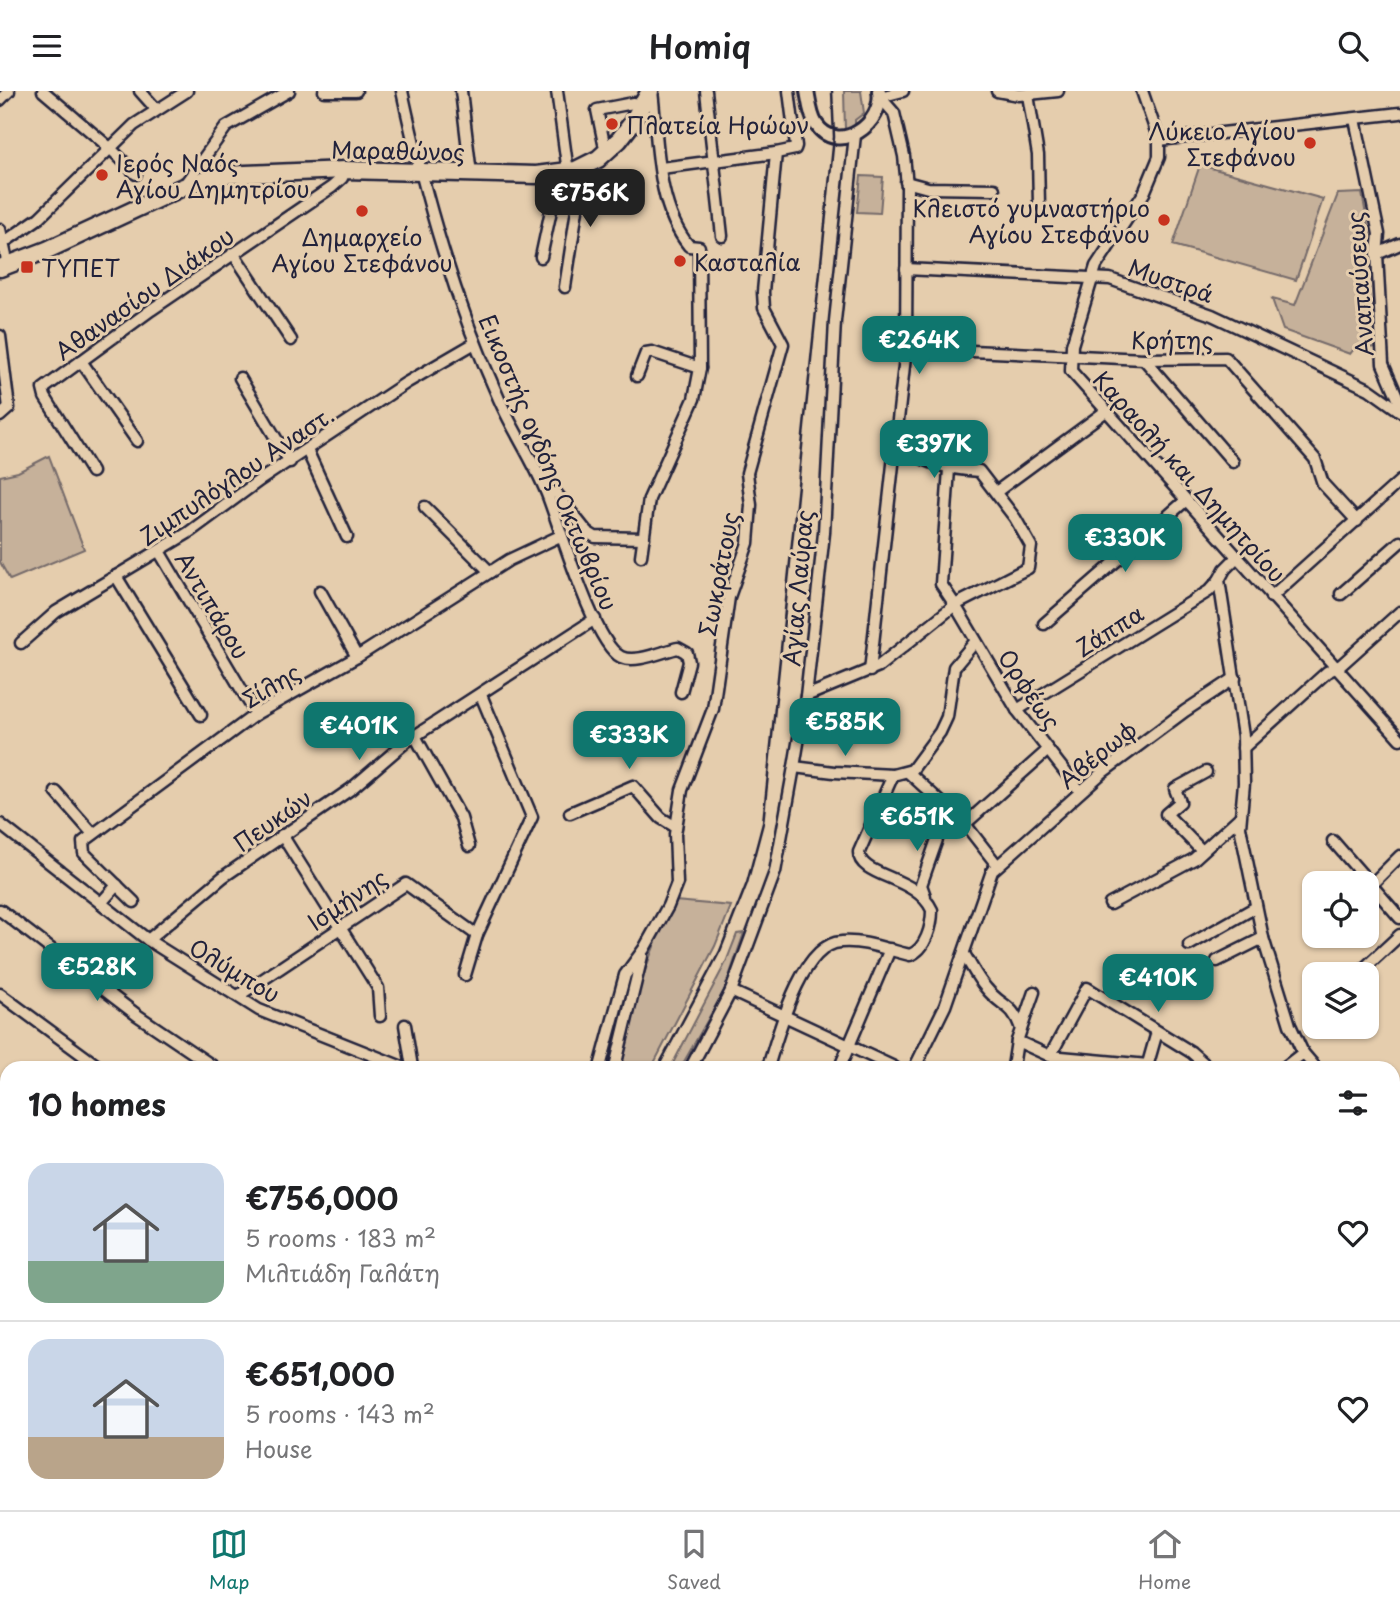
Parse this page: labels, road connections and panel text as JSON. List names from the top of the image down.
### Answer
{
  "streets": {
    "main road": ["Μαραθώνος"],
    "street": [
      "Μυστρά",
      "Αναπαύσεως",
      "Αθανασίου Διάκου",
      "Κρήτης",
      "Εικοστής ογδόης Οκτωβρίου",
      "Ζιμπυλόγλου Αναστ.",
      "Καραολή και Δημητρίου",
      "Σωκράτους",
      "Αγίας Λαύρας",
      "Αντιπάρου",
      "Ζάππα",
      "Σίλης",
      "Ορφέως",
      "Αβέρωφ",
      "Πευκών",
      "Ισμήνης",
      "Ολύμπου"
    ]
  },
  "crossings": [
    ["Μαραθώνος", "Αθανασίου Διάκου"],
    ["Μαραθώνος", "Εικοστής ογδόης Οκτωβρίου"],
    ["Μυστρά", "Καραολή και Δημητρίου"],
    ["Κρήτης", "Καραολή και Δημητρίου"],
    ["Εικοστής ογδόης Οκτωβρίου", "Ζιμπυλόγλου Αναστ."],
    ["Εικοστής ογδόης Οκτωβρίου", "Σίλης"],
    ["Εικοστής ογδόης Οκτωβρίου", "Πευκών"],
    ["Ζιμπυλόγλου Αναστ.", "Αντιπάρου"],
    ["Καραολή και Δημητρίου", "Ζάππα"],
    ["Αντιπάρου", "Σίλης"],
    ["Ζάππα", "Ορφέως"],
    ["Ορφέως", "Αβέρωφ"],
    ["Πευκών", "Ολύμπου"],
    ["Ισμήνης", "Ολύμπου"]
  ],
  "places": {
    "other": [
      "Πλατεία Ηρώων",
      "Λύκειο Αγίου Στεφάνου",
      "Ιερός Ναός Αγίου Δημητρίου",
      "Δημαρχείο Αγίου Στεφάνου",
      "Κλειστό γυμναστήριο Αγίου Στεφάνου",
      "Κασταλία"
    ],
    "transit": ["ΤΥΠΕΤ"]
  },
  "page": {
    "header": "Homiq",
    "price": [
      "€756K",
      "€264K",
      "€397K",
      "€330K",
      "€585K",
      "€401K",
      "€333K",
      "€651K",
      "€528K",
      "€410K"
    ],
    "heading": "10 homes",
    "list": [
      {
        "name": "€756,000",
        "note": "5 rooms · 183 m² · Μιλτιάδη Γαλάτη"
      },
      {
        "name": "€651,000",
        "note": "5 rooms · 143 m² · House"
      }
    ],
    "tabs": ["Map", "Saved", "Home"]
  }
}
